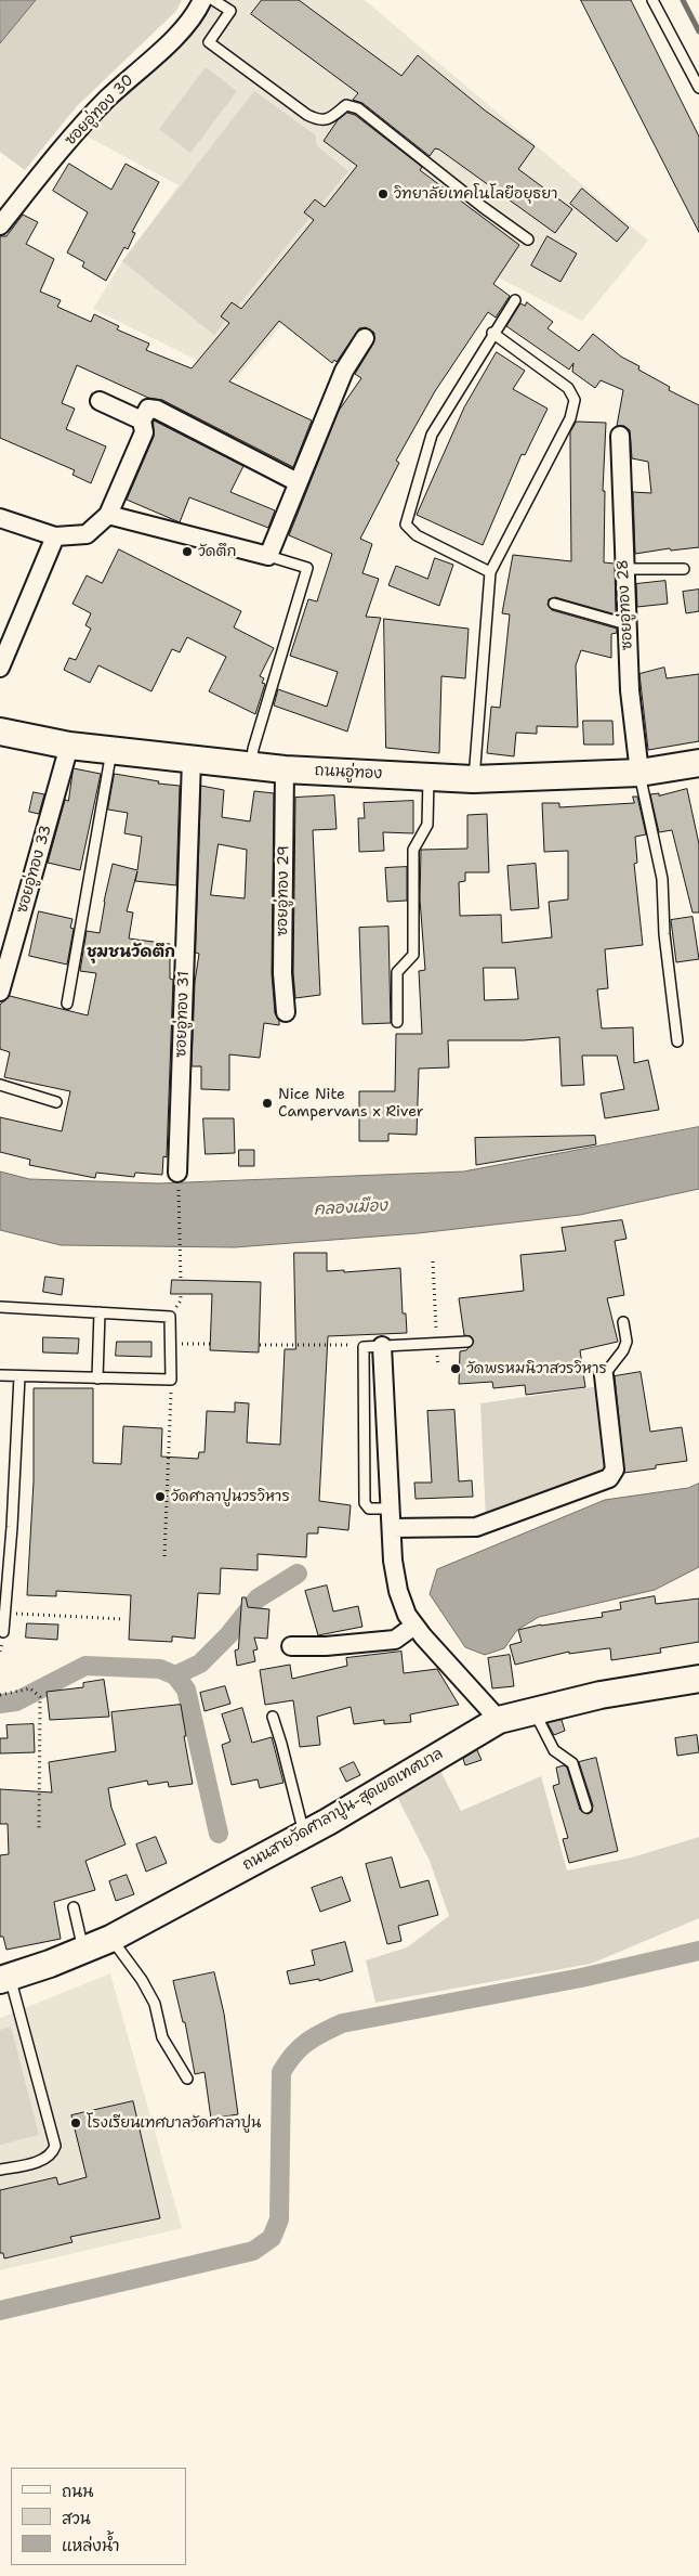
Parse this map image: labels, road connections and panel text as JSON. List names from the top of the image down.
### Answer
{
  "streets": {
    "street": [
      "ซอยอู่ทอง 30",
      "ซอยอู่ทอง 28",
      "ถนนอู่ทอง",
      "ซอยอู่ทอง 33",
      "ซอยอู่ทอง 29",
      "ซอยอู่ทอง 31",
      "ถนนสายวัดศาลาปูน-สุดเขตเทศบาล"
    ]
  },
  "crossings": [
    ["ซอยอู่ทอง 28", "ถนนอู่ทอง"],
    ["ถนนอู่ทอง", "ซอยอู่ทอง 33"],
    ["ถนนอู่ทอง", "ซอยอู่ทอง 29"],
    ["ถนนอู่ทอง", "ซอยอู่ทอง 31"]
  ],
  "districts": ["ชุมชนวัดตึก"],
  "water": ["คลองเมือง"],
  "places": [
    "วิทยาลัยเทคโนโลยีอยุธยา",
    "วัดตึก",
    "Nice Nite Campervans x River",
    "วัดพรหมนิวาสวรวิหาร",
    "วัดศาลาปูนวรวิหาร",
    "โรงเรียนเทศบาลวัดศาลาปูน"
  ],
  "legend": ["ถนน", "สวน", "แหล่งน้ำ"]
}
